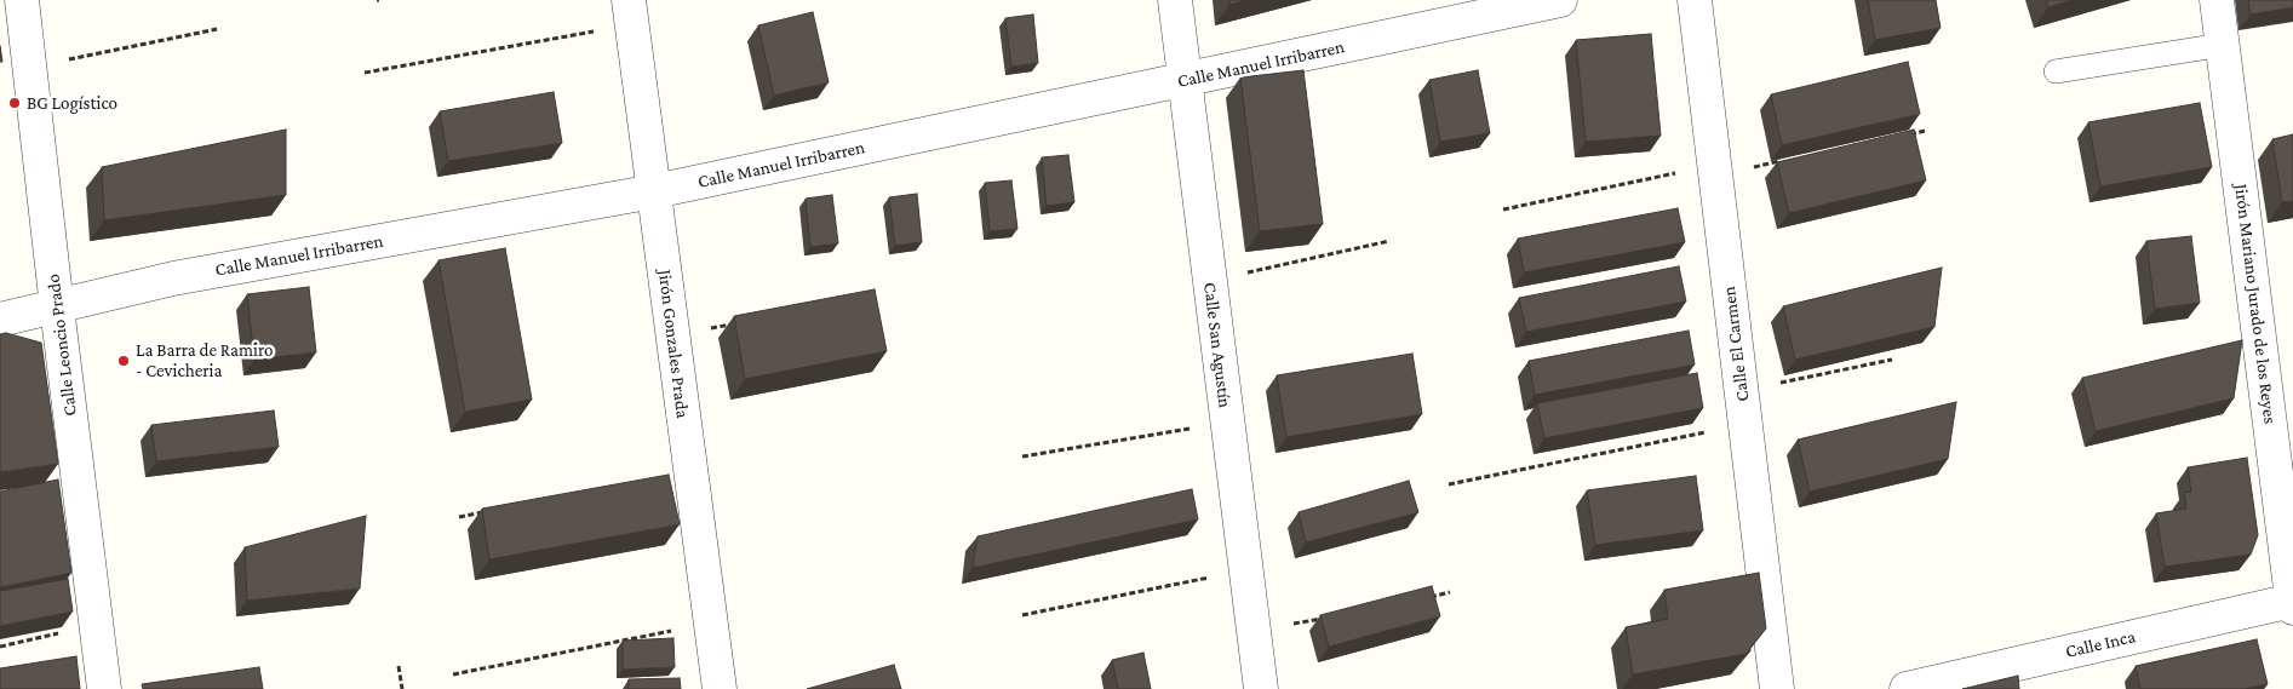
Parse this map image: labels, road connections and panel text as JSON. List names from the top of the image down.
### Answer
{
  "streets": {
    "street": [
      "Calle Manuel Irribarren",
      "Jirón Mariano Jurado de los Reyes",
      "Jirón Gonzales Prada",
      "Calle El Carmen",
      "Calle Leoncio Prado",
      "Calle San Agustín",
      "Calle Inca"
    ]
  },
  "crossings": [
    ["Calle Manuel Irribarren", "Jirón Gonzales Prada"],
    ["Calle Manuel Irribarren", "Calle Leoncio Prado"],
    ["Calle Manuel Irribarren", "Calle San Agustín"],
    ["Jirón Mariano Jurado de los Reyes", "Calle Inca"]
  ],
  "places": ["BG Logístico", "La Barra de Ramiro - Cevicheria"]
}
